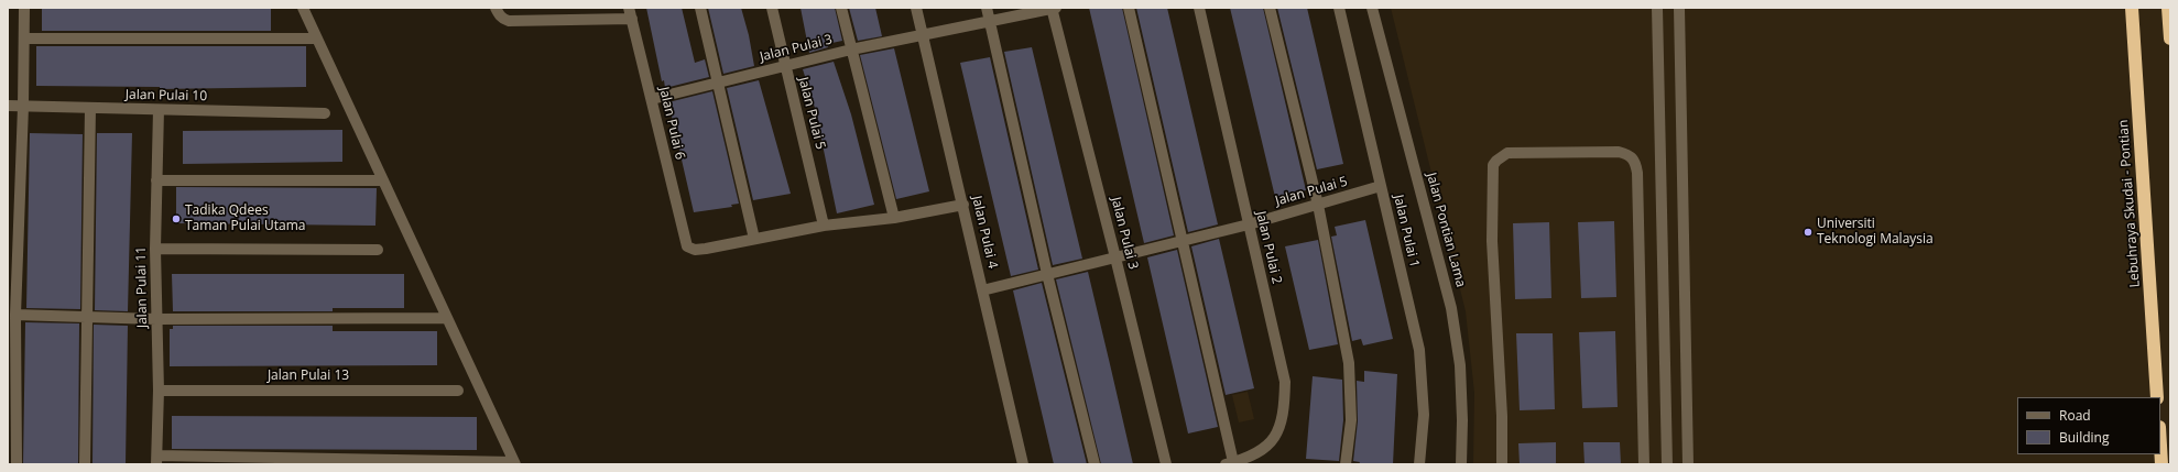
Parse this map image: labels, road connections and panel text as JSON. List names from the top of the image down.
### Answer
{
  "streets": {
    "highway": ["Lebuhraya Skudai - Pontian"],
    "street": [
      "Jalan Pulai 3",
      "Jalan Pulai 10",
      "Jalan Pulai 5",
      "Jalan Pulai 6",
      "Jalan Pontian Lama",
      "Jalan Pulai 1",
      "Jalan Pulai 4",
      "Jalan Pulai 2",
      "Jalan Pulai 11",
      "Jalan Pulai 13"
    ]
  },
  "crossings": [
    ["Jalan Pulai 3", "Jalan Pulai 5"],
    ["Jalan Pulai 3", "Jalan Pulai 6"],
    ["Jalan Pulai 3", "Jalan Pulai 4"],
    ["Jalan Pulai 10", "Jalan Pulai 11"],
    ["Jalan Pulai 5", "Jalan Pulai 1"],
    ["Jalan Pulai 5", "Jalan Pulai 4"],
    ["Jalan Pulai 5", "Jalan Pulai 2"],
    ["Jalan Pulai 11", "Jalan Pulai 13"]
  ],
  "places": ["Tadika Qdees Taman Pulai Utama", "Universiti Teknologi Malaysia"],
  "legend": ["Road", "Building"]
}
